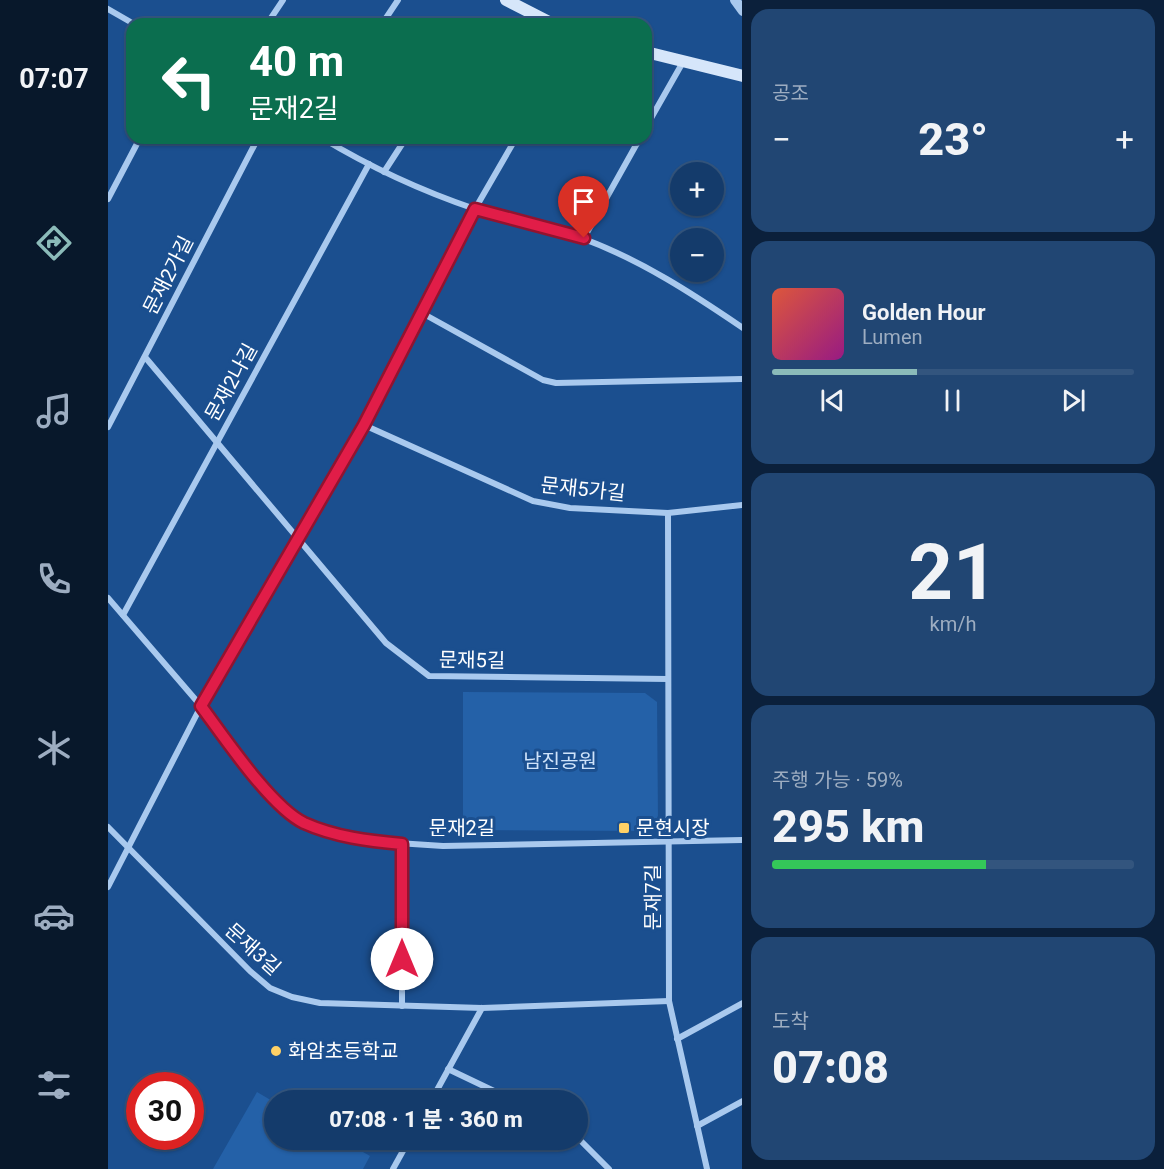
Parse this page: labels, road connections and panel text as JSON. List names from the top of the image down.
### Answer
{
  "streets": {
    "street": [
      "문재2가길",
      "문재2나길",
      "문재5가길",
      "문재5길",
      "문재2길",
      "문재7길",
      "문재3길"
    ]
  },
  "crossings": [
    ["문재2가길", "문재5길"],
    ["문재2나길", "문재5길"],
    ["문재2나길", "문재2길"],
    ["문재5가길", "문재7길"],
    ["문재5길", "문재7길"],
    ["문재2길", "문재7길"],
    ["문재7길", "문재3길"]
  ],
  "parks": ["남진공원"],
  "places": {
    "transit": ["문현시장"],
    "other": ["화암초등학교"]
  },
  "page": {
    "tabs": "07:07",
    "tile": [
      "공조",
      ["21", "km/h"],
      ["주행 가능 · 59%", "295 km"],
      ["도착", "07:08"]
    ],
    "turn": ["40 m", "문재2길"],
    "heat": ["−", "23°", "+"],
    "map_buttons": ["+", "−"],
    "song": ["Golden Hour", "Lumen"],
    "limit": "30",
    "trip": "07:08 · 1 분 · 360 m"
  }
}
